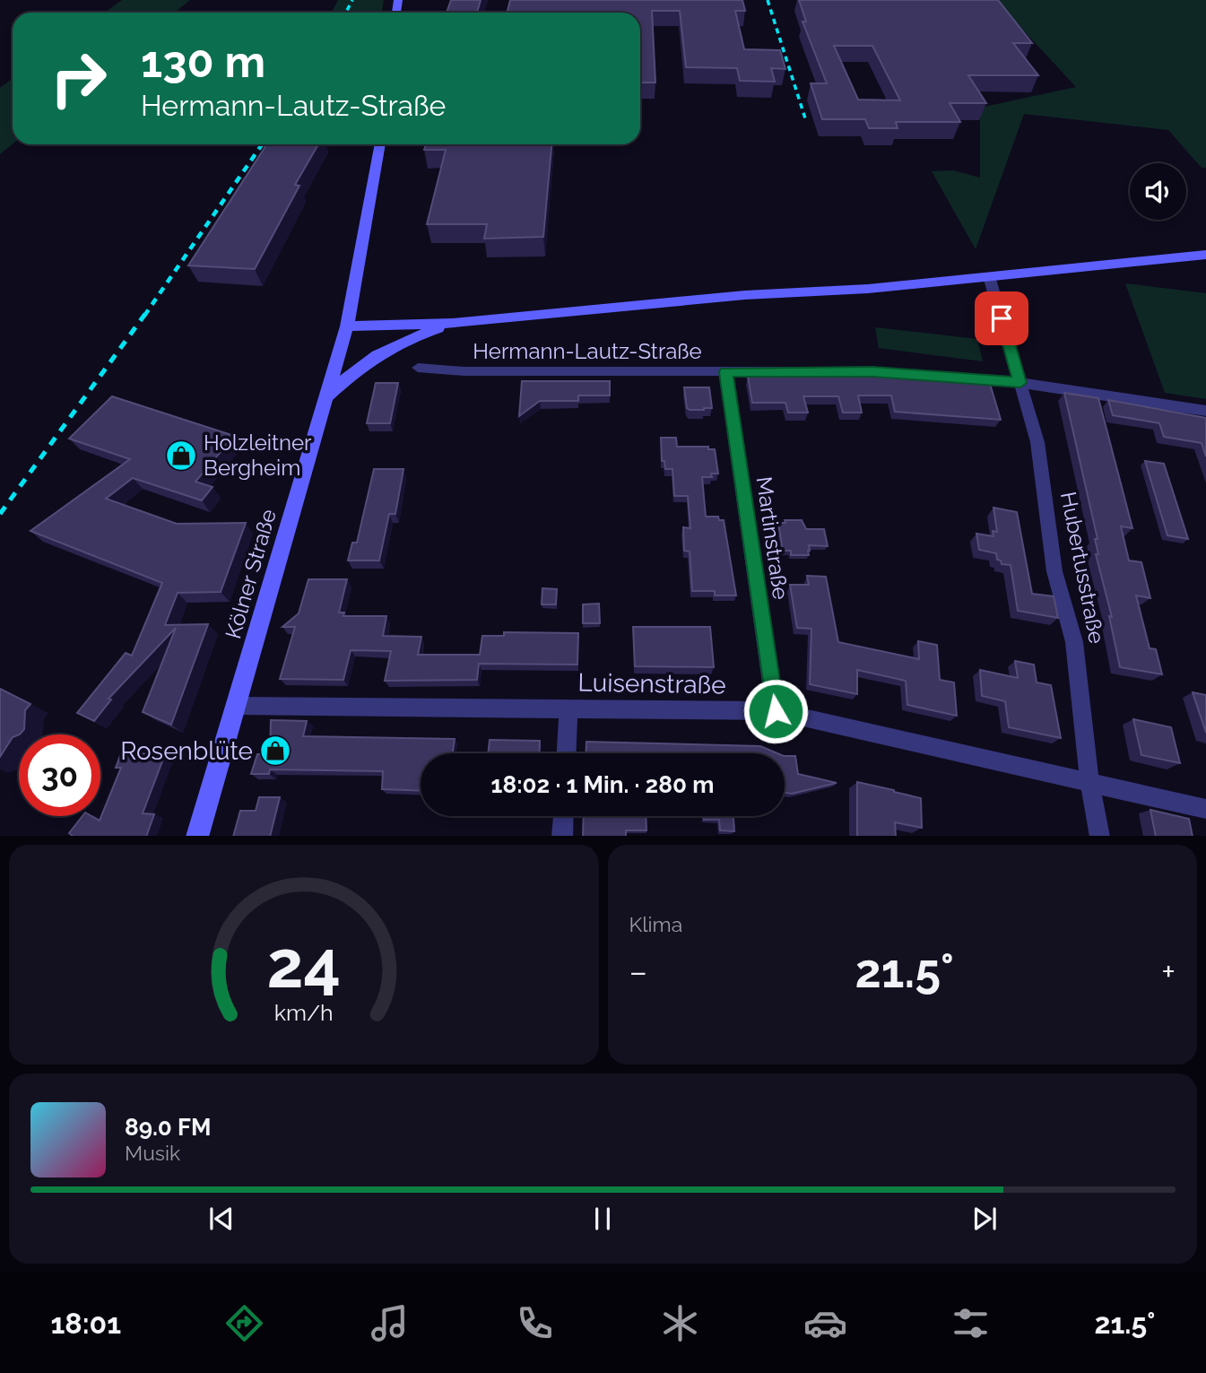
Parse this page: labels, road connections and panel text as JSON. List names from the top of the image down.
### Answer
{
  "streets": {
    "main road": ["Kölner Straße"],
    "street": [
      "Hermann-Lautz-Straße",
      "Martinstraße",
      "Hubertusstraße",
      "Luisenstraße"
    ]
  },
  "crossings": [
    ["Hermann-Lautz-Straße", "Martinstraße"],
    ["Hermann-Lautz-Straße", "Hubertusstraße"],
    ["Martinstraße", "Luisenstraße"],
    ["Hubertusstraße", "Luisenstraße"],
    ["Kölner Straße", "Luisenstraße"]
  ],
  "places": {
    "shop": ["Holzleitner Bergheim", "Rosenblüte"]
  },
  "page": {
    "turn": ["130 m", "Hermann-Lautz-Straße"],
    "limit": "30",
    "trip": "18:02 · 1 Min. · 280 m",
    "tile": "Klima",
    "heat": ["−", "21.5°", "+"],
    "song": ["89.0 FM", "Musik"],
    "tabs": ["18:01", "21.5°"],
    "gauge": ["24", "km/h"]
  }
}
